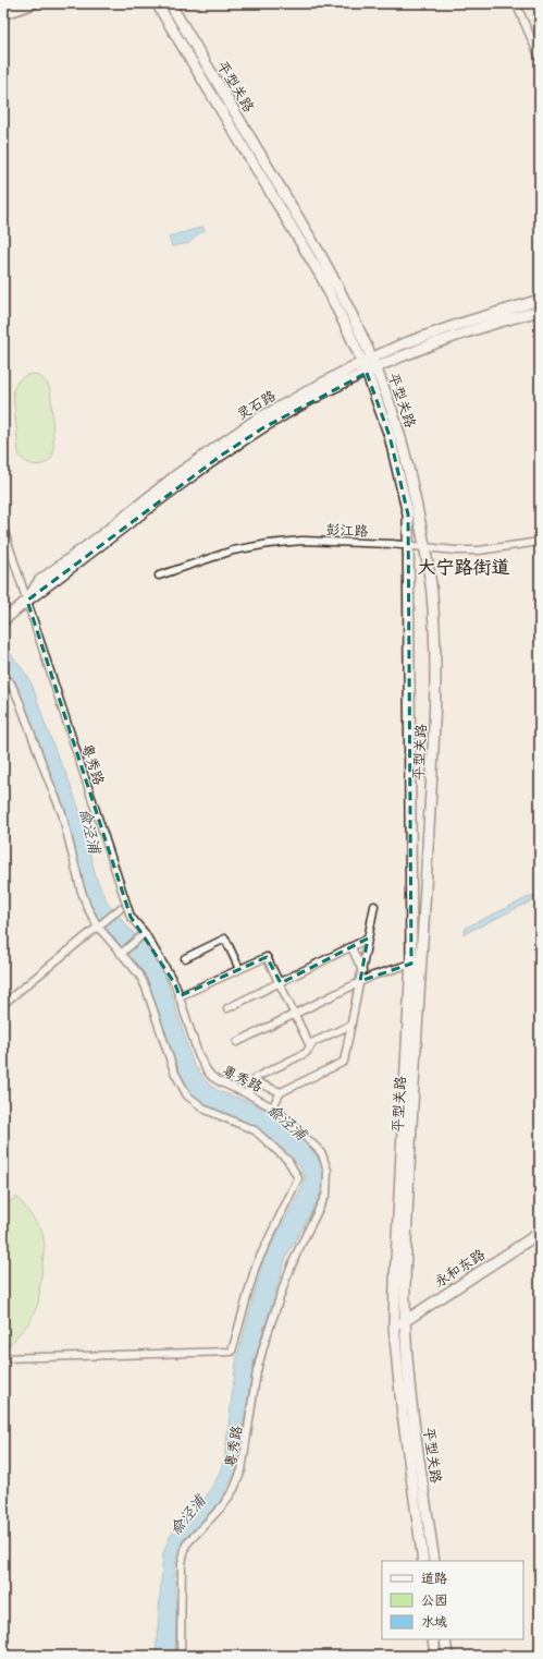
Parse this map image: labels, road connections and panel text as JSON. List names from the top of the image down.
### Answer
{
  "streets": {
    "street": [
      "平型关路",
      "灵石路",
      "彭江路",
      "粤秀路",
      "永和东路"
    ]
  },
  "crossings": [
    ["平型关路", "灵石路"],
    ["平型关路", "彭江路"],
    ["平型关路", "永和东路"],
    ["灵石路", "粤秀路"]
  ],
  "districts": ["大宁路街道"],
  "water": ["俞泾浦"],
  "legend": ["道路", "公园", "水域"]
}
